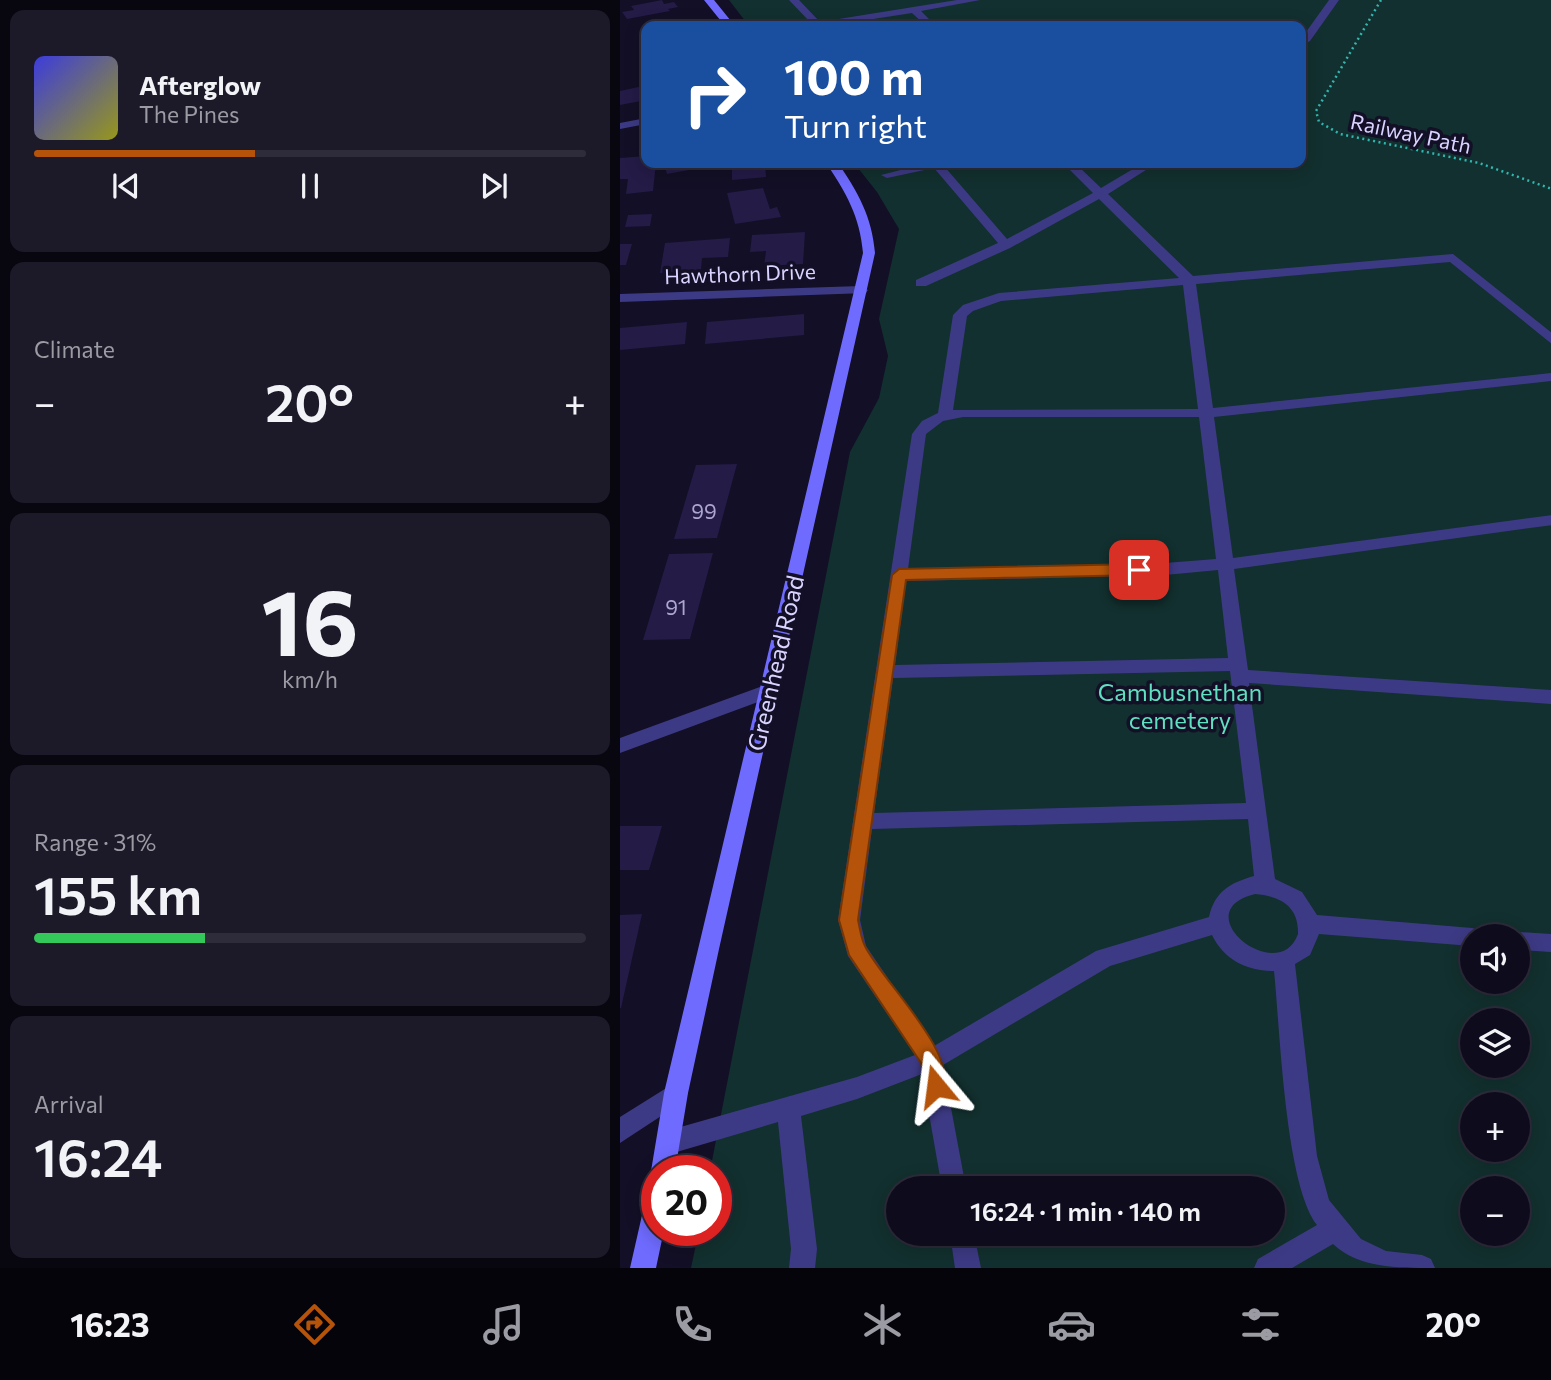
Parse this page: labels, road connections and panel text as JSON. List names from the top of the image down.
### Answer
{
  "streets": {
    "street": ["Hawthorn Drive", "Greenhead Road"],
    "path": ["Railway Path"]
  },
  "crossings": [
    ["Hawthorn Drive", "Greenhead Road"]
  ],
  "parks": ["Cambusnethan cemetery"],
  "house_numbers": ["99", "91"],
  "page": {
    "turn": ["100 m", "Turn right"],
    "song": ["Afterglow", "The Pines"],
    "tile": [
      "Climate",
      ["16", "km/h"],
      ["Range · 31%", "155 km"],
      ["Arrival", "16:24"]
    ],
    "heat": ["−", "20°", "+"],
    "map_buttons": ["+", "−"],
    "limit": "20",
    "trip": "16:24 · 1 min · 140 m",
    "tabs": ["16:23", "20°"]
  }
}
